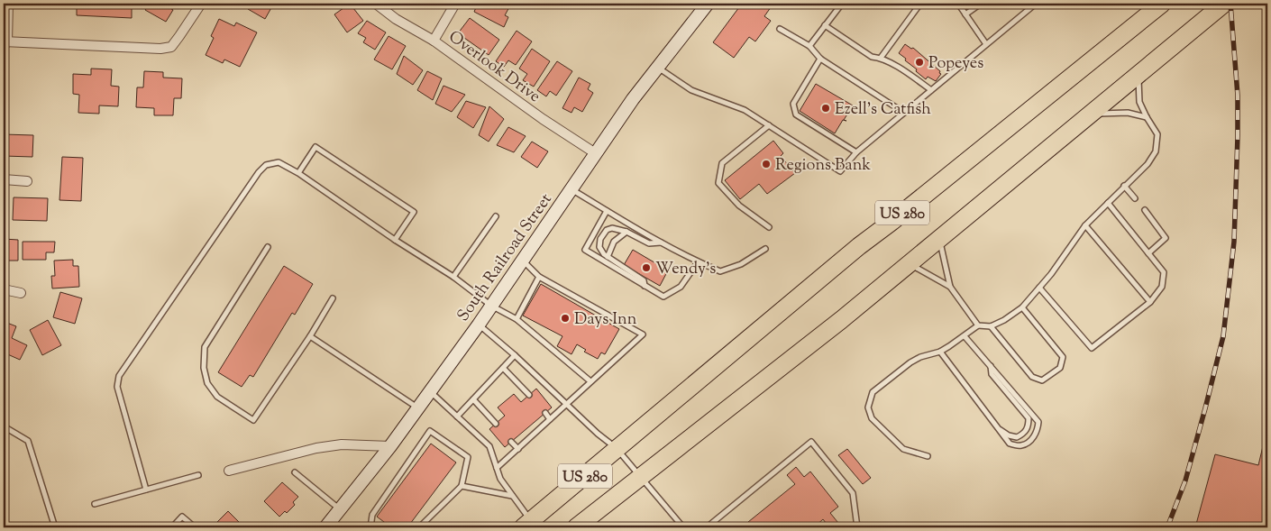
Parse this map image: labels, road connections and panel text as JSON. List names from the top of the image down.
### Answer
{
  "streets": {
    "highway": ["US 280"],
    "street": ["Overlook Drive", "South Railroad Street"]
  },
  "crossings": [
    ["Overlook Drive", "South Railroad Street"]
  ],
  "places": [
    "Popeyes",
    "Ezell's Catfish",
    "Regions Bank",
    "Wendy's",
    "Days Inn"
  ]
}
